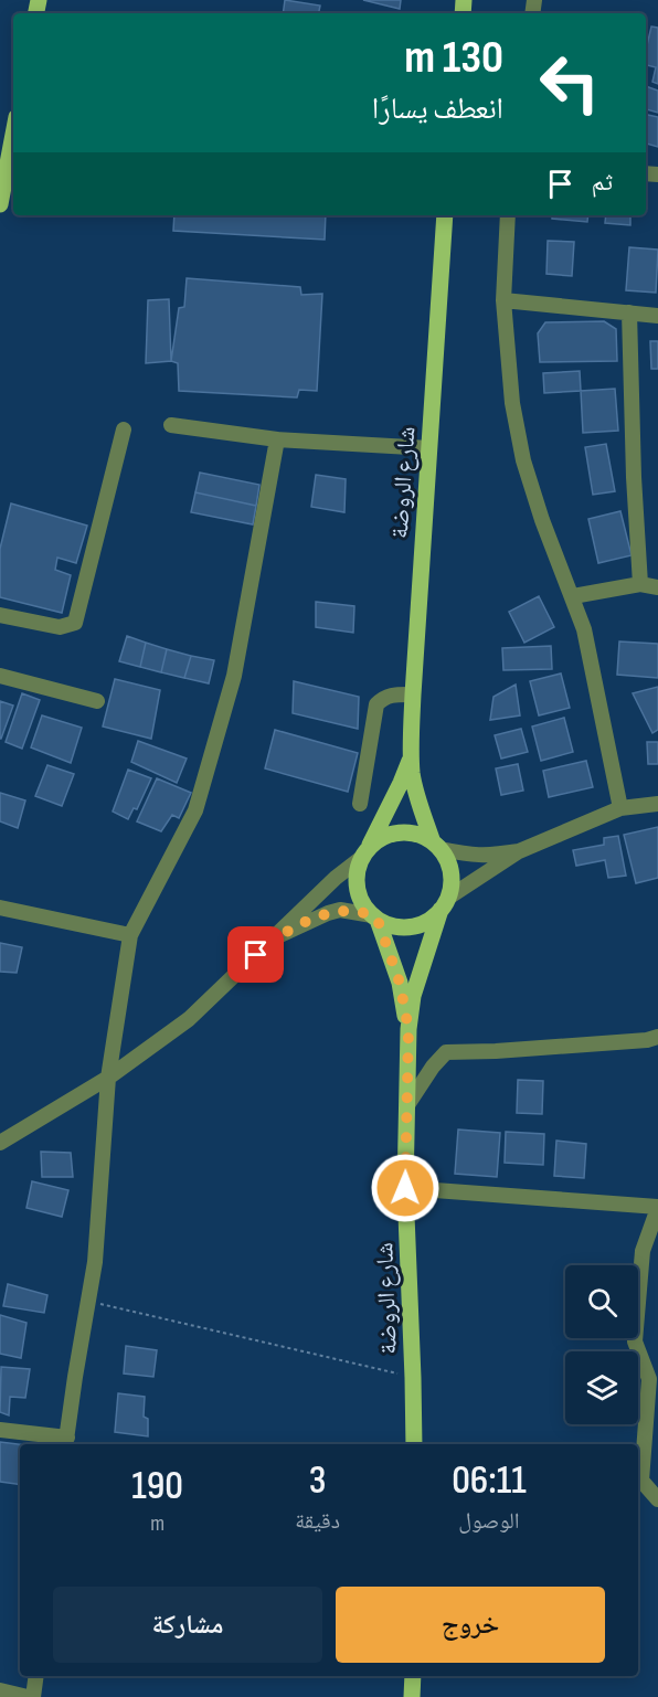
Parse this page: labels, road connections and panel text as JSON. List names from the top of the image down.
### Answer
{
  "streets": {
    "main road": ["شارع الروضة"]
  },
  "page": {
    "turn": ["130 m", "انعطف يسارًا"],
    "then": "ثم",
    "eta": [
      "06:11",
      "الوصول",
      "3",
      "دقيقة",
      "190",
      "m"
    ],
    "buttons": ["خروج", "مشاركة"]
  }
}
